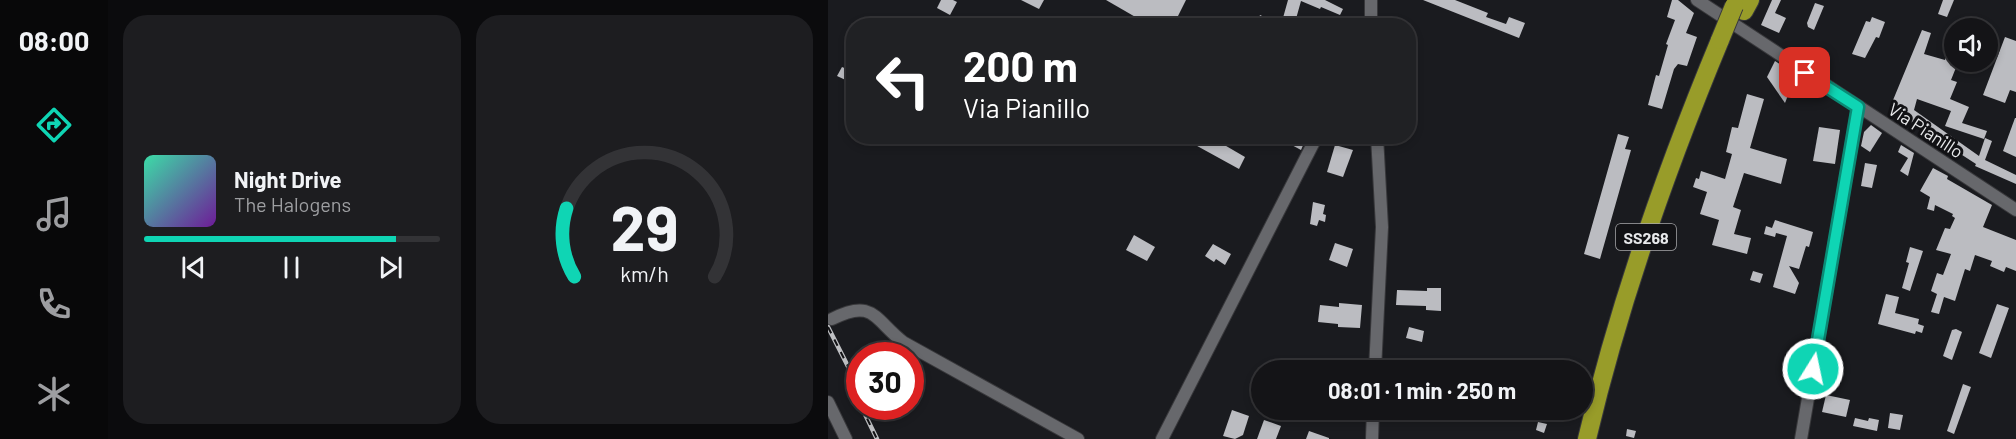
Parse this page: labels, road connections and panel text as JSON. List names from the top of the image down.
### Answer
{
  "streets": {
    "highway": ["SS268"],
    "street": ["Via Pianillo"]
  },
  "page": {
    "tabs": "08:00",
    "turn": ["200 m", "Via Pianillo"],
    "song": ["Night Drive", "The Halogens"],
    "limit": "30",
    "trip": "08:01 · 1 min · 250 m",
    "gauge": ["29", "km/h"]
  }
}
